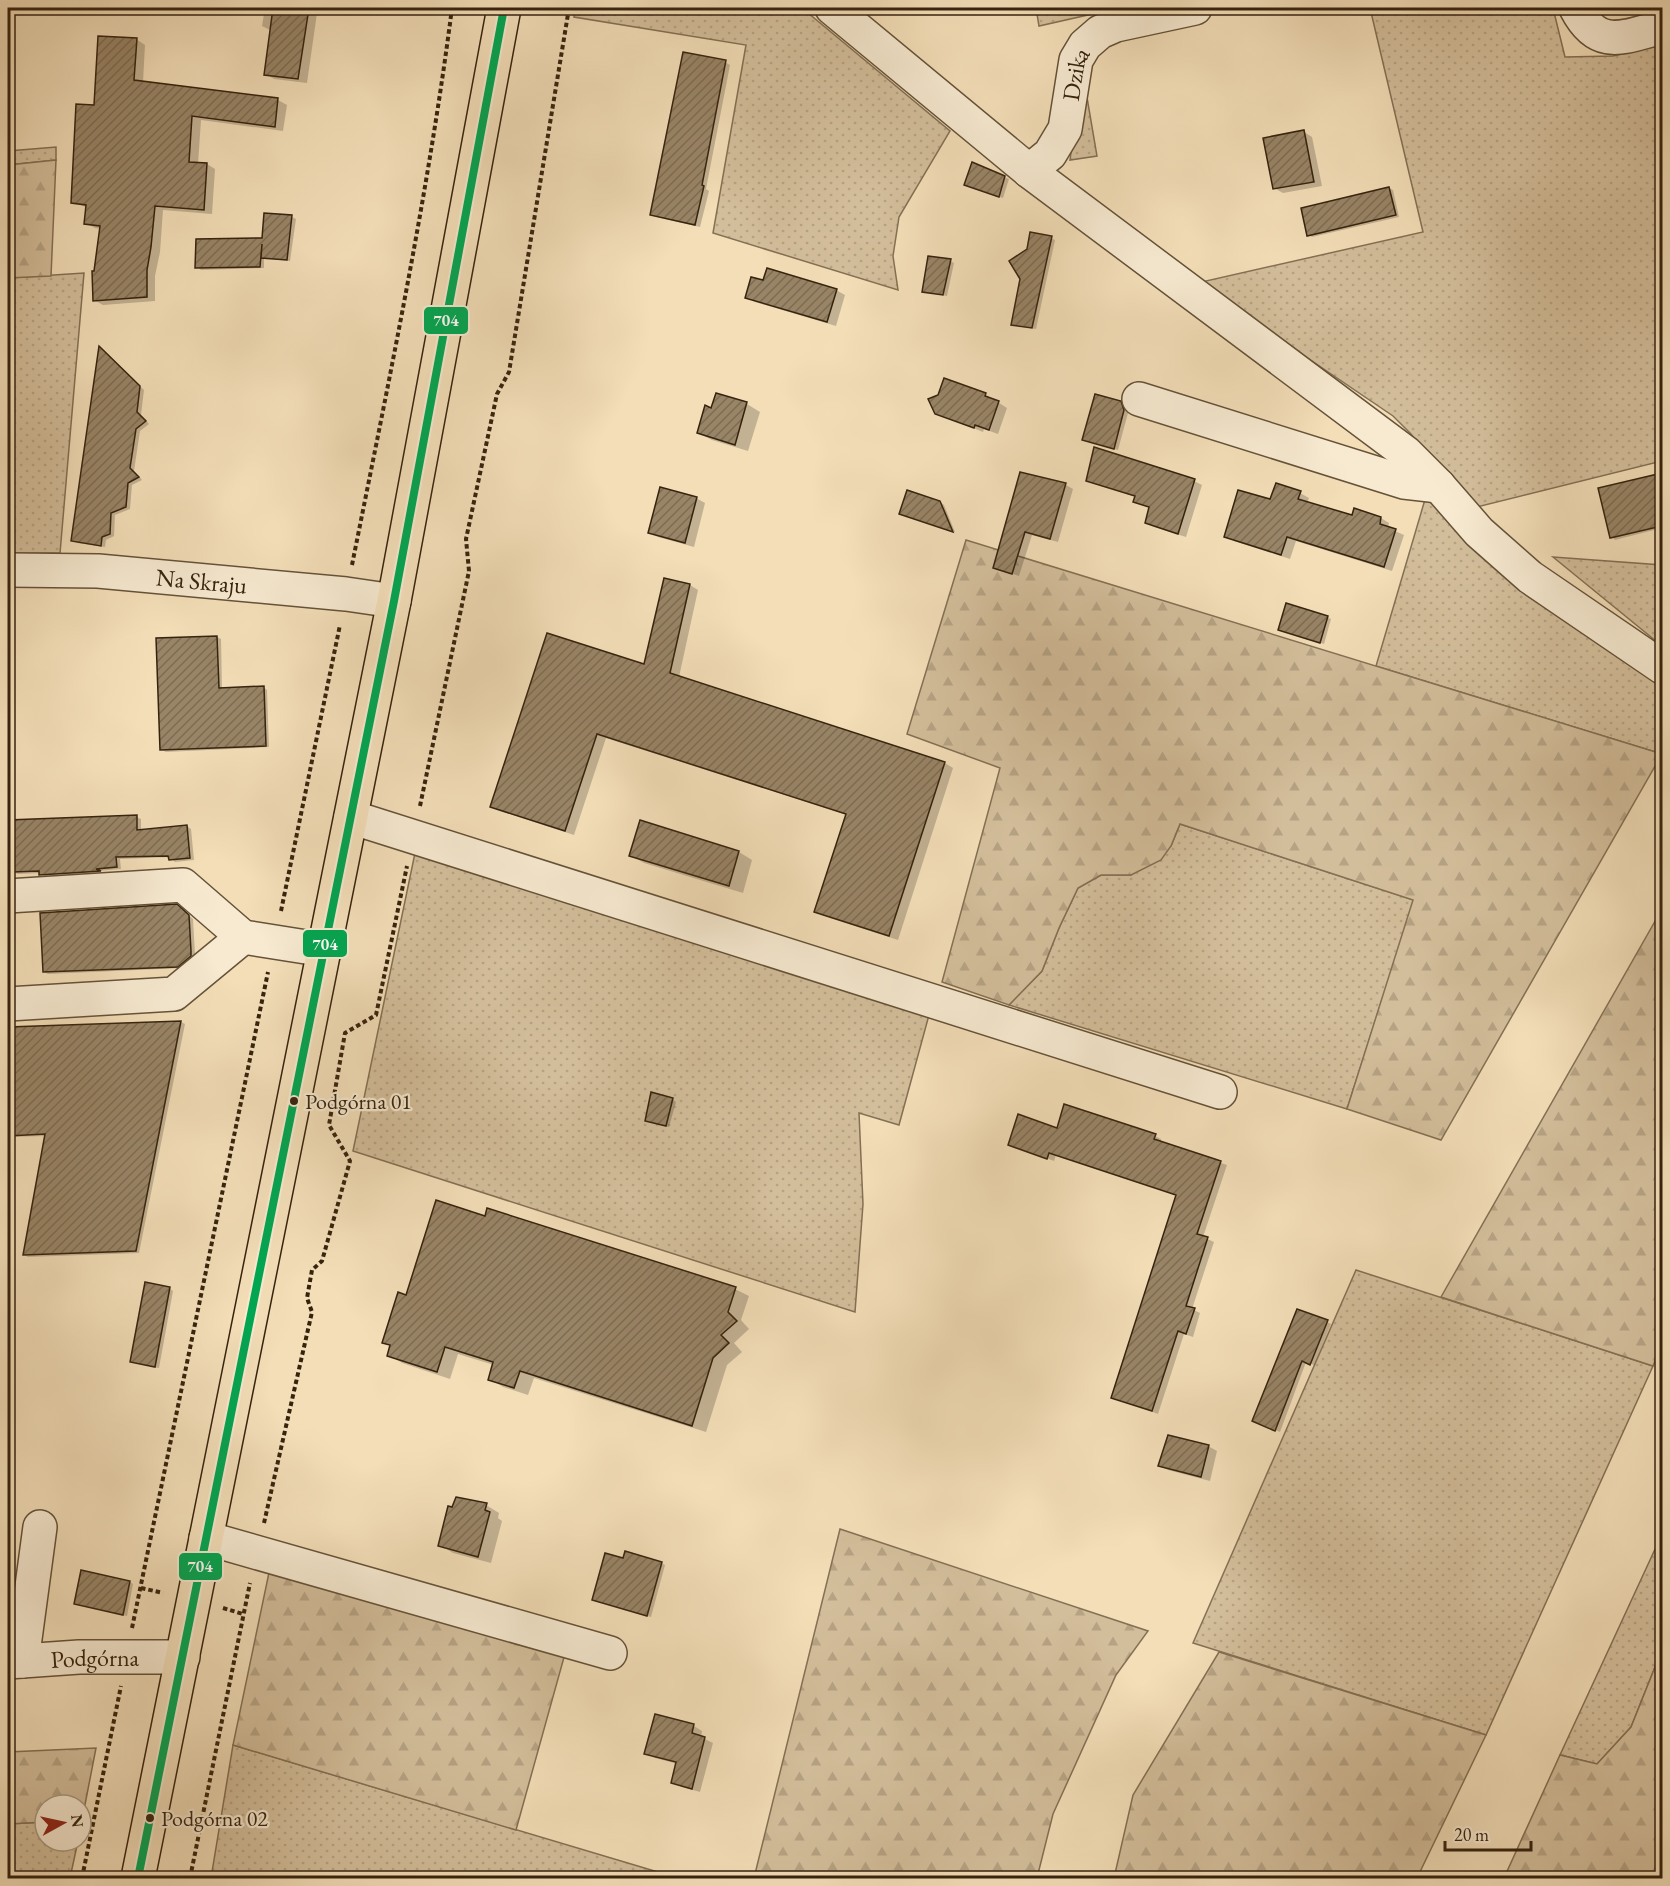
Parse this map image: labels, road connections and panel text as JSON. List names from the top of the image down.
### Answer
{
  "streets": {
    "street": ["Dzika", "Na Skraju", "Podgórna"]
  },
  "places": ["Podgórna 01", "Podgórna 02"],
  "lines": ["transit line 704"],
  "scale_bar": "20 m",
  "north": "right"
}
